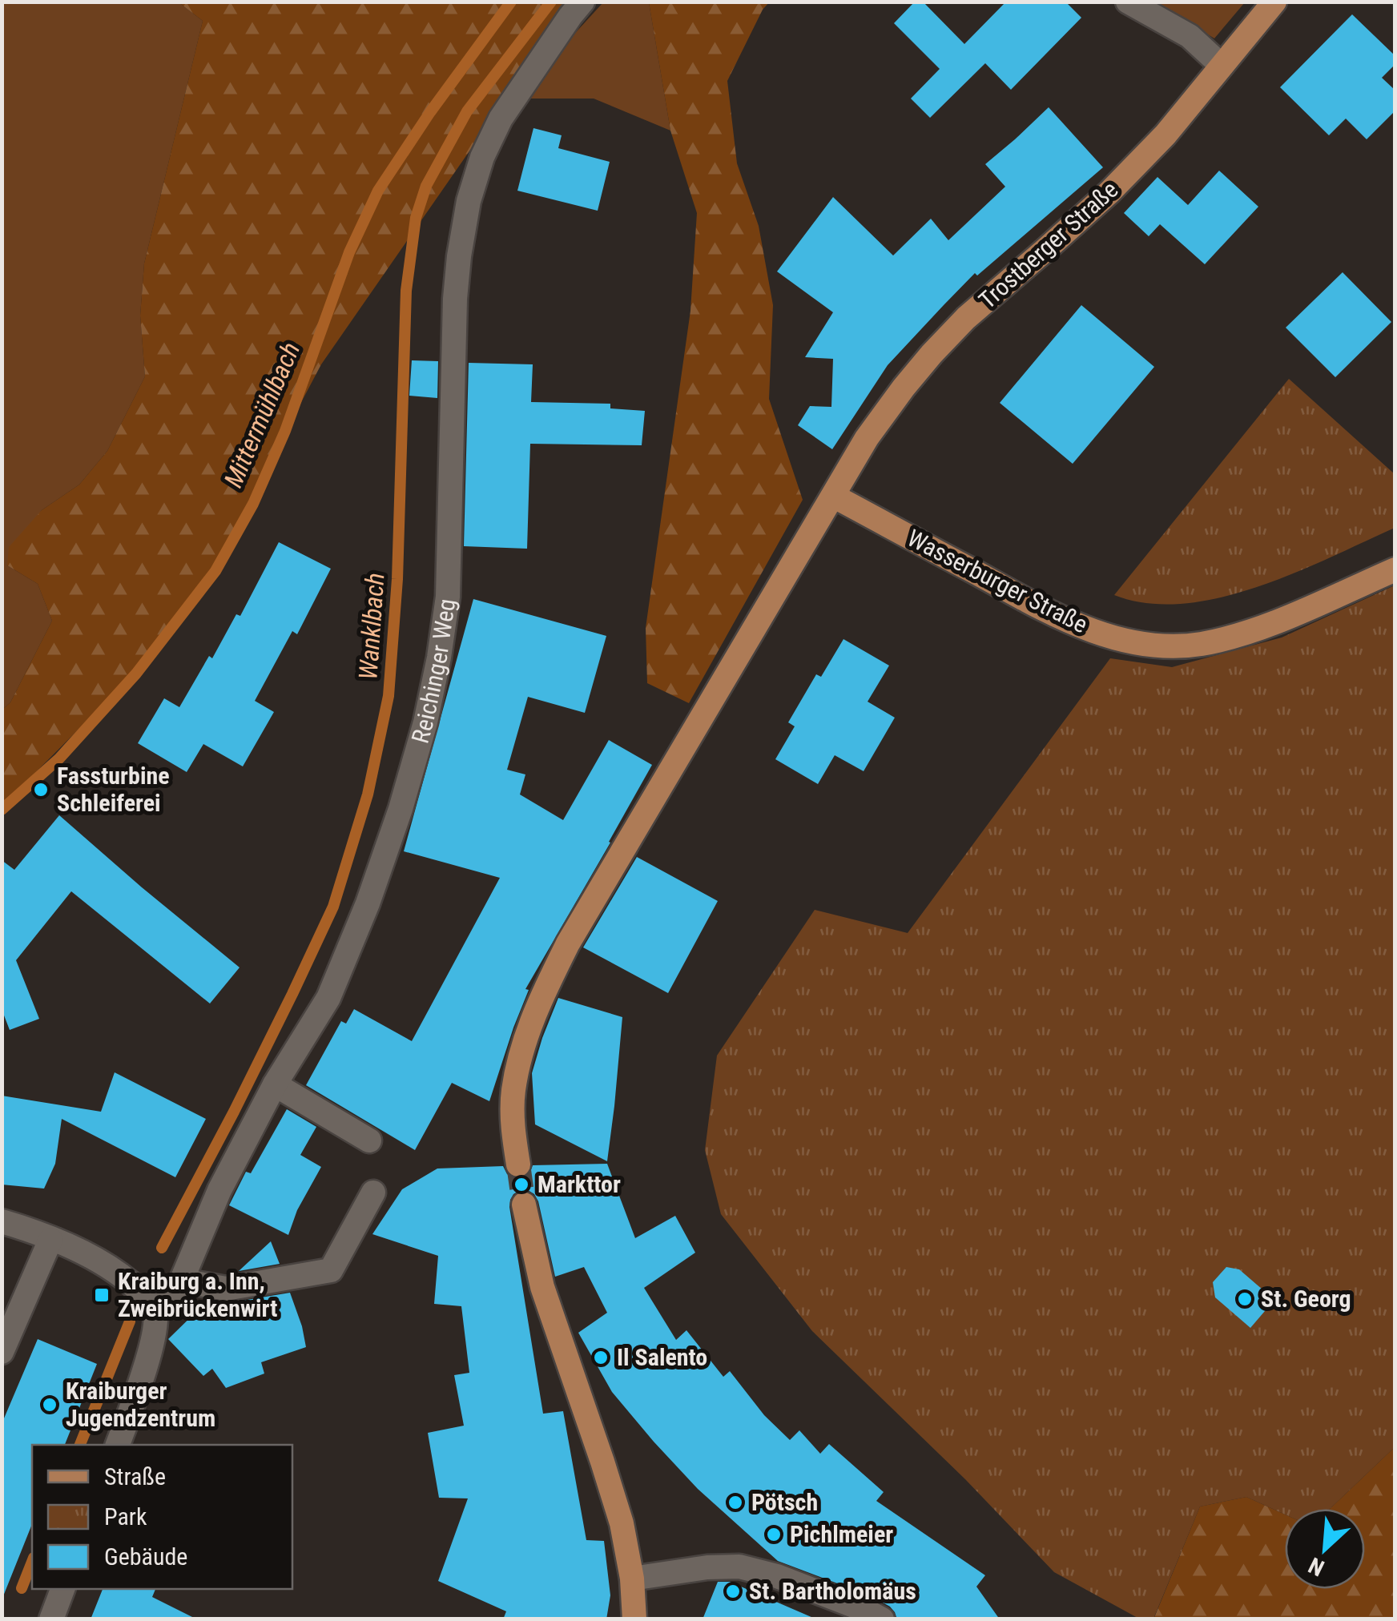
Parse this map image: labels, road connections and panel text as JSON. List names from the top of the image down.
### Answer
{
  "streets": {
    "main road": ["Trostberger Straße", "Wasserburger Straße"],
    "street": ["Reichinger Weg"]
  },
  "crossings": [
    ["Trostberger Straße", "Wasserburger Straße"]
  ],
  "water": ["Mittermühlbach", "Wanklbach"],
  "places": {
    "other": [
      "Fassturbine Schleiferei",
      "Markttor",
      "St. Georg",
      "Il Salento",
      "Kraiburger Jugendzentrum",
      "Pötsch",
      "Pichlmeier",
      "St. Bartholomäus"
    ],
    "transit": ["Kraiburg a. Inn, Zweibrückenwirt"]
  },
  "legend": ["Straße", "Park", "Gebäude"],
  "north": "bottom left"
}
